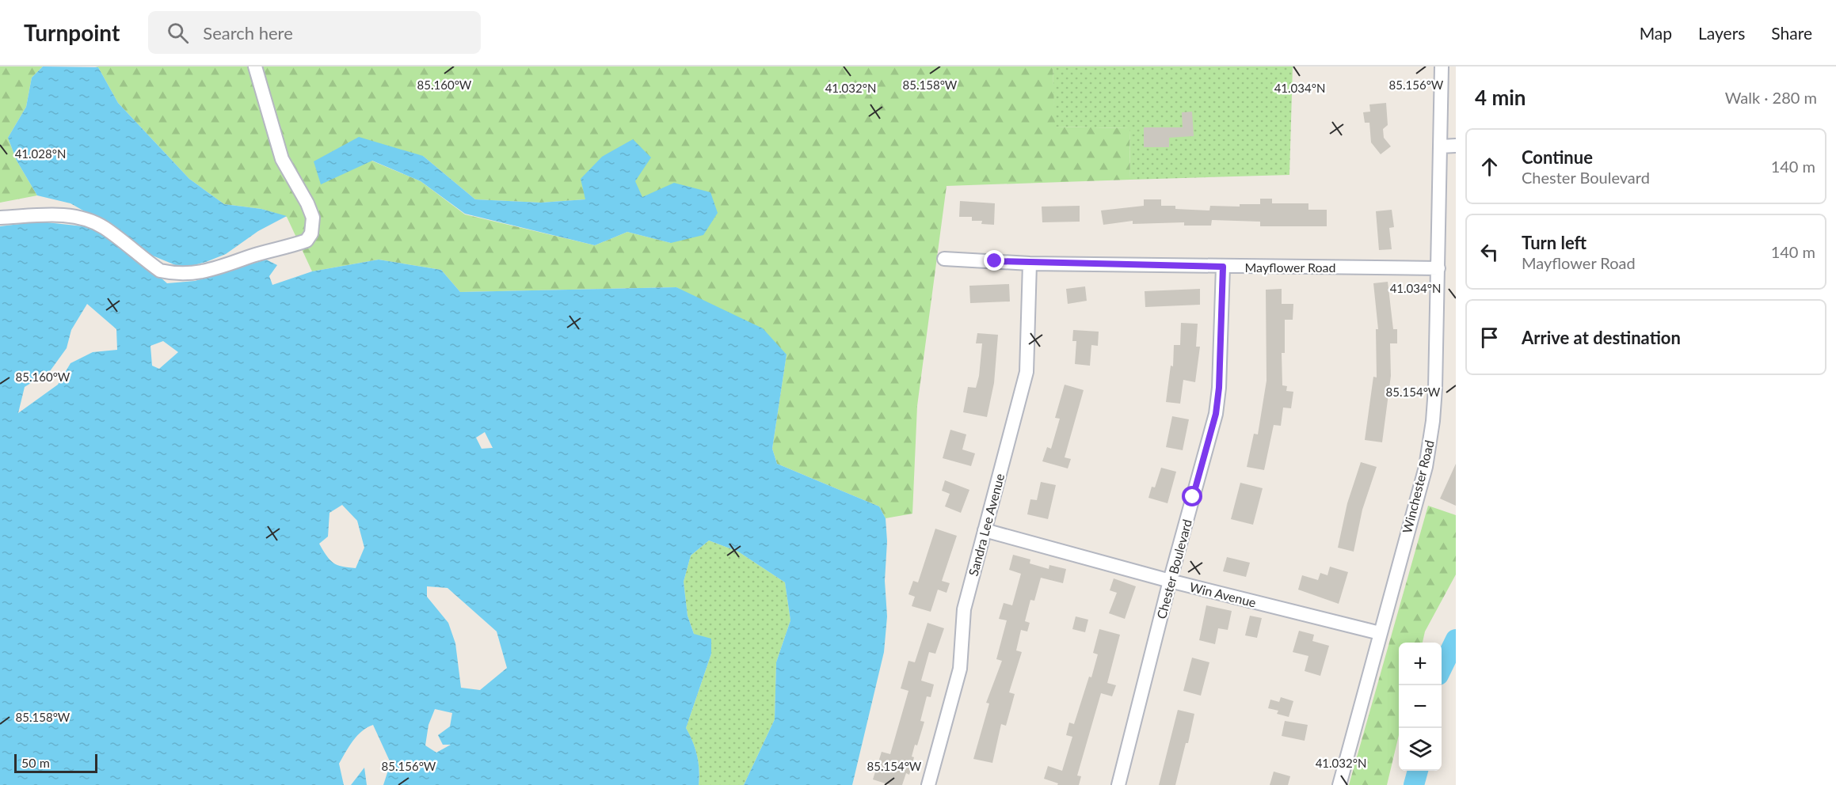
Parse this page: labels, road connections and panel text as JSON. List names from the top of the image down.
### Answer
{
  "streets": {
    "street": [
      "Mayflower Road",
      "Winchester Road",
      "Sandra Lee Avenue",
      "Chester Boulevard",
      "Win Avenue"
    ]
  },
  "crossings": [
    ["Mayflower Road", "Winchester Road"],
    ["Mayflower Road", "Sandra Lee Avenue"],
    ["Mayflower Road", "Chester Boulevard"],
    ["Winchester Road", "Win Avenue"],
    ["Sandra Lee Avenue", "Win Avenue"],
    ["Chester Boulevard", "Win Avenue"]
  ],
  "scale_bar": "50 m",
  "page": {
    "header": "Turnpoint",
    "search": "Search here",
    "nav": ["Map", "Layers", "Share"],
    "heading": ["4 min", "Walk · 280 m"],
    "list": [
      ["Continue", "Chester Boulevard", "140 m"],
      ["Turn left", "Mayflower Road", "140 m"],
      "Arrive at destination"
    ],
    "map_buttons": ["+", "−"],
    "scale": "50 m"
  },
  "coordinates": [
    "85.160°W",
    "85.158°W",
    "85.156°W",
    "41.032°N",
    "41.034°N",
    "41.028°N",
    "85.154°W"
  ]
}
